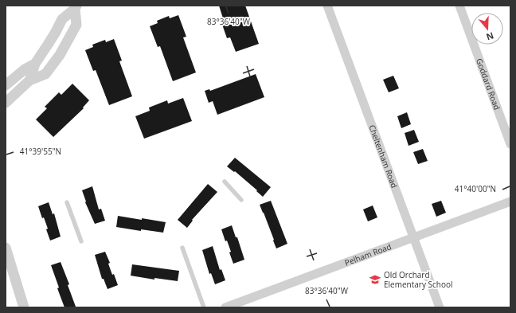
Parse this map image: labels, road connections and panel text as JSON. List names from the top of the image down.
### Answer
{
  "streets": {
    "street": ["Goddard Road", "Cheltenham Road", "Pelham Road"]
  },
  "crossings": [
    ["Cheltenham Road", "Pelham Road"]
  ],
  "places": {
    "school or university": ["Old Orchard Elementary School"]
  },
  "north": "bottom",
  "coordinates": ["83°36'40\"W", "41°39'55\"N", "41°40'00\"N"]
}
